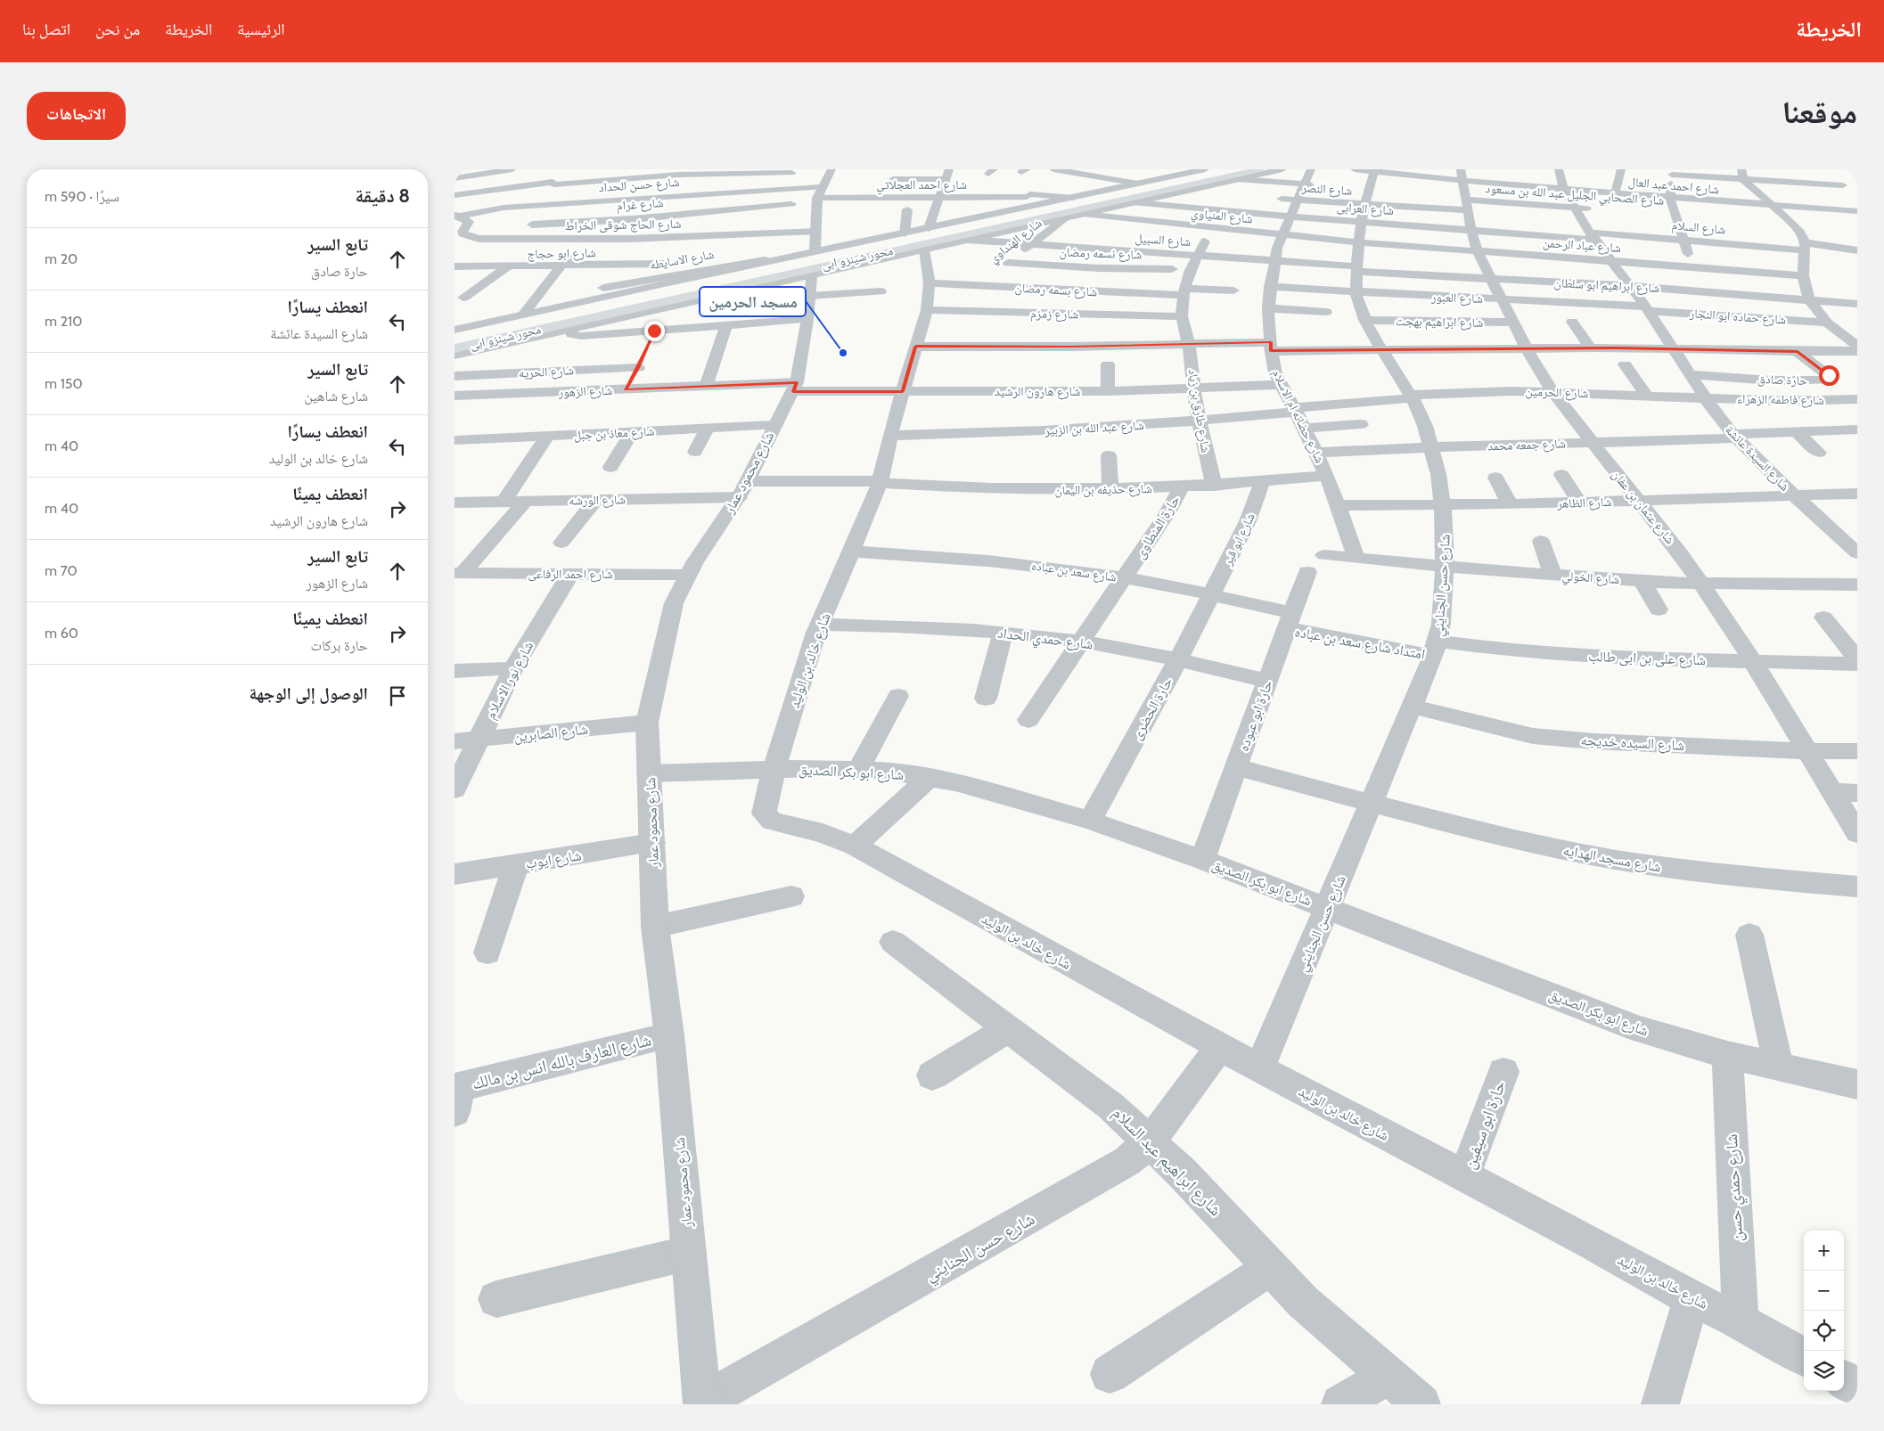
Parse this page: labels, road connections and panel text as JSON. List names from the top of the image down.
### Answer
{
  "streets": {
    "main road": ["محور شينزو ابى"],
    "street": [
      "شارع حسن الحداد",
      "شارع احمد العجلاتي",
      "شارع احمد عبد العال",
      "شارع النصر",
      "شارع الصحابي الجليل عبد الله بن مسعود",
      "شارع غرام",
      "شارع العرابى",
      "شارع المنياوي",
      "شارع الحاج شوقى الخراط",
      "شارع السلام",
      "شارع السبيل",
      "شارع الهنداوي",
      "شارع عباد الرحمن",
      "شارع ابو حجاج",
      "شارع نسمه رمضان",
      "شارع الاسايطه",
      "شارع ابراهيم ابو سلطان",
      "شارع بسمه رمضان",
      "شارع العبور",
      "شارع زمزم",
      "شارع حماده ابو النجار",
      "شارع ابراهيم بهجت",
      "شارع الحريه",
      "حارة صادق",
      "شارع الزهور",
      "شارع هارون الرشيد",
      "شارع الحرمين",
      "شارع فاطمه الزهراء",
      "شارع طارق بن زياد",
      "شارع حضانه ام الاسلام",
      "شارع عبد الله بن الزبير",
      "شارع معاذ بن جبل",
      "شارع جمعه محمد",
      "شارع السيدة عائشة",
      "شارع محمود عمار",
      "شارع حذيفه بن اليمان",
      "شارع الورشه",
      "شارع الظاهر",
      "شارع عثمان بن عفان",
      "حارة المنطاوى",
      "شارع ابو قير",
      "شارع سعد بن عباده",
      "شارع احمد الرفاعى",
      "شارع الخولي",
      "شارع حسن الجنايني",
      "شارع حمدي الحداد",
      "امتداد شارع سعد بن عباده",
      "شارع على بن ابى طالب",
      "شارع خالد بن الوليد",
      "شارع نور الاسلام",
      "حارة الحضرى",
      "حارة ابو عبوده",
      "شارع الصابرين",
      "شارع السيده خديجه",
      "شارع ابو بكر الصديق",
      "شارع مسجد الهدايه",
      "شارع ايوب",
      "شارع العارف بالله انس بن مالك",
      "حارة ابو سيفين",
      "شارع ابراهيم عبد السلام",
      "شارع حمدي حسن"
    ]
  },
  "crossings": [
    ["شارع حسن الحداد", "شارع الحاج شوقى الخراط"],
    ["شارع حسن الحداد", "شارع محمود عمار"],
    ["شارع احمد العجلاتي", "شارع غرام"],
    ["شارع احمد العجلاتي", "شارع محمود عمار"],
    ["شارع احمد عبد العال", "شارع النصر"],
    ["شارع احمد عبد العال", "شارع الصحابي الجليل عبد الله بن مسعود"],
    ["شارع احمد عبد العال", "شارع العرابى"],
    ["شارع احمد عبد العال", "شارع السيدة عائشة"],
    ["شارع احمد عبد العال", "شارع عثمان بن عفان"],
    ["شارع احمد عبد العال", "شارع حسن الجنايني"],
    ["شارع النصر", "شارع الصحابي الجليل عبد الله بن مسعود"],
    ["شارع النصر", "شارع العرابى"],
    ["شارع النصر", "شارع حضانه ام الاسلام"],
    ["شارع النصر", "شارع عثمان بن عفان"],
    ["شارع النصر", "شارع حسن الجنايني"],
    ["شارع الصحابي الجليل عبد الله بن مسعود", "شارع العرابى"],
    ["شارع الصحابي الجليل عبد الله بن مسعود", "شارع السيدة عائشة"],
    ["شارع الصحابي الجليل عبد الله بن مسعود", "شارع عثمان بن عفان"],
    ["شارع غرام", "شارع الحاج شوقى الخراط"],
    ["شارع غرام", "شارع محمود عمار"],
    ["شارع العرابى", "شارع السلام"],
    ["شارع العرابى", "شارع طارق بن زياد"],
    ["شارع العرابى", "شارع حضانه ام الاسلام"],
    ["شارع العرابى", "شارع السيدة عائشة"],
    ["شارع العرابى", "شارع عثمان بن عفان"],
    ["شارع العرابى", "شارع حسن الجنايني"],
    ["شارع المنياوي", "شارع السبيل"],
    ["شارع المنياوي", "شارع عباد الرحمن"],
    ["شارع المنياوي", "شارع العبور"],
    ["شارع المنياوي", "شارع طارق بن زياد"],
    ["شارع المنياوي", "شارع حضانه ام الاسلام"],
    ["شارع المنياوي", "شارع حسن الجنايني"],
    ["شارع الحاج شوقى الخراط", "شارع محمود عمار"],
    ["شارع السلام", "شارع السيدة عائشة"],
    ["شارع السبيل", "شارع الهنداوي"],
    ["شارع السبيل", "شارع ابراهيم ابو سلطان"],
    ["شارع السبيل", "شارع العبور"],
    ["شارع السبيل", "شارع طارق بن زياد"],
    ["شارع السبيل", "شارع حضانه ام الاسلام"],
    ["شارع السبيل", "شارع حسن الجنايني"],
    ["شارع الهنداوي", "شارع نسمه رمضان"],
    ["شارع الهنداوي", "شارع بسمه رمضان"],
    ["شارع عباد الرحمن", "شارع السيدة عائشة"],
    ["شارع عباد الرحمن", "شارع عثمان بن عفان"],
    ["شارع عباد الرحمن", "شارع حسن الجنايني"],
    ["شارع نسمه رمضان", "شارع طارق بن زياد"],
    ["شارع ابراهيم ابو سلطان", "شارع السيدة عائشة"],
    ["شارع ابراهيم ابو سلطان", "شارع عثمان بن عفان"],
    ["شارع ابراهيم ابو سلطان", "شارع حسن الجنايني"],
    ["شارع بسمه رمضان", "شارع طارق بن زياد"],
    ["شارع بسمه رمضان", "شارع خالد بن الوليد"],
    ["شارع العبور", "شارع حماده ابو النجار"],
    ["شارع العبور", "شارع حضانه ام الاسلام"],
    ["شارع العبور", "شارع السيدة عائشة"],
    ["شارع العبور", "شارع عثمان بن عفان"],
    ["شارع العبور", "شارع حسن الجنايني"],
    ["شارع زمزم", "شارع طارق بن زياد"],
    ["شارع زمزم", "شارع خالد بن الوليد"],
    ["شارع حماده ابو النجار", "شارع السيدة عائشة"],
    ["شارع ابراهيم بهجت", "شارع عثمان بن عفان"],
    ["شارع ابراهيم بهجت", "شارع حسن الجنايني"],
    ["حارة صادق", "شارع السيدة عائشة"],
    ["شارع الزهور", "شارع هارون الرشيد"],
    ["شارع الزهور", "شارع محمود عمار"],
    ["شارع هارون الرشيد", "شارع طارق بن زياد"],
    ["شارع هارون الرشيد", "شارع حضانه ام الاسلام"],
    ["شارع هارون الرشيد", "شارع محمود عمار"],
    ["شارع هارون الرشيد", "شارع خالد بن الوليد"],
    ["شارع الحرمين", "شارع فاطمه الزهراء"],
    ["شارع الحرمين", "شارع حضانه ام الاسلام"],
    ["شارع الحرمين", "شارع عبد الله بن الزبير"],
    ["شارع الحرمين", "شارع السيدة عائشة"],
    ["شارع الحرمين", "شارع عثمان بن عفان"],
    ["شارع الحرمين", "شارع حسن الجنايني"],
    ["شارع فاطمه الزهراء", "شارع السيدة عائشة"],
    ["شارع طارق بن زياد", "شارع عبد الله بن الزبير"],
    ["شارع طارق بن زياد", "شارع حذيفه بن اليمان"],
    ["شارع حضانه ام الاسلام", "شارع عبد الله بن الزبير"],
    ["شارع حضانه ام الاسلام", "شارع جمعه محمد"],
    ["شارع حضانه ام الاسلام", "شارع حذيفه بن اليمان"],
    ["شارع حضانه ام الاسلام", "شارع الظاهر"],
    ["شارع حضانه ام الاسلام", "شارع الخولي"],
    ["شارع عبد الله بن الزبير", "شارع خالد بن الوليد"],
    ["شارع معاذ بن جبل", "شارع محمود عمار"],
    ["شارع جمعه محمد", "شارع السيدة عائشة"],
    ["شارع جمعه محمد", "شارع عثمان بن عفان"],
    ["شارع جمعه محمد", "شارع حسن الجنايني"],
    ["شارع السيدة عائشة", "شارع الظاهر"],
    ["شارع محمود عمار", "شارع حذيفه بن اليمان"],
    ["شارع محمود عمار", "شارع الورشه"],
    ["شارع محمود عمار", "شارع احمد الرفاعى"],
    ["شارع محمود عمار", "شارع حسن الجنايني"],
    ["شارع محمود عمار", "شارع الصابرين"],
    ["شارع محمود عمار", "شارع ابو بكر الصديق"],
    ["شارع محمود عمار", "شارع ايوب"],
    ["شارع محمود عمار", "شارع العارف بالله انس بن مالك"],
    ["شارع حذيفه بن اليمان", "شارع الورشه"],
    ["شارع حذيفه بن اليمان", "حارة المنطاوى"],
    ["شارع حذيفه بن اليمان", "شارع ابو قير"],
    ["شارع حذيفه بن اليمان", "شارع خالد بن الوليد"],
    ["شارع الظاهر", "شارع عثمان بن عفان"],
    ["شارع الظاهر", "شارع حسن الجنايني"],
    ["شارع عثمان بن عفان", "شارع الخولي"],
    ["شارع عثمان بن عفان", "شارع على بن ابى طالب"],
    ["شارع عثمان بن عفان", "شارع السيده خديجه"],
    ["حارة المنطاوى", "شارع سعد بن عباده"],
    ["حارة المنطاوى", "شارع حمدي الحداد"],
    ["شارع ابو قير", "شارع سعد بن عباده"],
    ["شارع ابو قير", "حارة الحضرى"],
    ["شارع سعد بن عباده", "امتداد شارع سعد بن عباده"],
    ["شارع سعد بن عباده", "شارع خالد بن الوليد"],
    ["شارع سعد بن عباده", "حارة الحضرى"],
    ["شارع سعد بن عباده", "حارة ابو عبوده"],
    ["شارع احمد الرفاعى", "شارع نور الاسلام"],
    ["شارع الخولي", "شارع حسن الجنايني"],
    ["شارع حسن الجنايني", "امتداد شارع سعد بن عباده"],
    ["شارع حسن الجنايني", "شارع على بن ابى طالب"],
    ["شارع حسن الجنايني", "شارع خالد بن الوليد"],
    ["شارع حسن الجنايني", "شارع السيده خديجه"],
    ["شارع حسن الجنايني", "شارع ابو بكر الصديق"],
    ["شارع حسن الجنايني", "شارع مسجد الهدايه"],
    ["شارع حسن الجنايني", "شارع ابراهيم عبد السلام"],
    ["شارع حمدي الحداد", "شارع خالد بن الوليد"],
    ["شارع حمدي الحداد", "حارة الحضرى"],
    ["شارع حمدي الحداد", "حارة ابو عبوده"],
    ["امتداد شارع سعد بن عباده", "شارع على بن ابى طالب"],
    ["امتداد شارع سعد بن عباده", "حارة ابو عبوده"],
    ["شارع خالد بن الوليد", "شارع ابو بكر الصديق"],
    ["شارع خالد بن الوليد", "حارة ابو سيفين"],
    ["شارع خالد بن الوليد", "شارع حمدي حسن"],
    ["شارع نور الاسلام", "شارع الصابرين"],
    ["حارة الحضرى", "شارع ابو بكر الصديق"],
    ["حارة ابو عبوده", "شارع ابو بكر الصديق"],
    ["حارة ابو عبوده", "شارع مسجد الهدايه"],
    ["شارع ابو بكر الصديق", "شارع حمدي حسن"]
  ],
  "places": ["مسجد الحرمين"],
  "page": {
    "header": "الخريطة",
    "nav": [
      "الرئيسية",
      "الخريطة",
      "من نحن",
      "اتصل بنا"
    ],
    "title": "موقعنا",
    "buttons": "الاتجاهات",
    "heading": ["8 دقيقة", "سيرًا · 590 m"],
    "list": [
      ["تابع السير", "حارة صادق", "20 m"],
      ["انعطف يسارًا", "شارع السيدة عائشة", "210 m"],
      ["تابع السير", "شارع شاهين", "150 m"],
      ["انعطف يسارًا", "شارع خالد بن الوليد", "40 m"],
      ["انعطف يمينًا", "شارع هارون الرشيد", "40 m"],
      ["تابع السير", "شارع الزهور", "70 m"],
      ["انعطف يمينًا", "حارة بركات", "60 m"],
      "الوصول إلى الوجهة"
    ],
    "map_buttons": ["+", "−"]
  }
}
